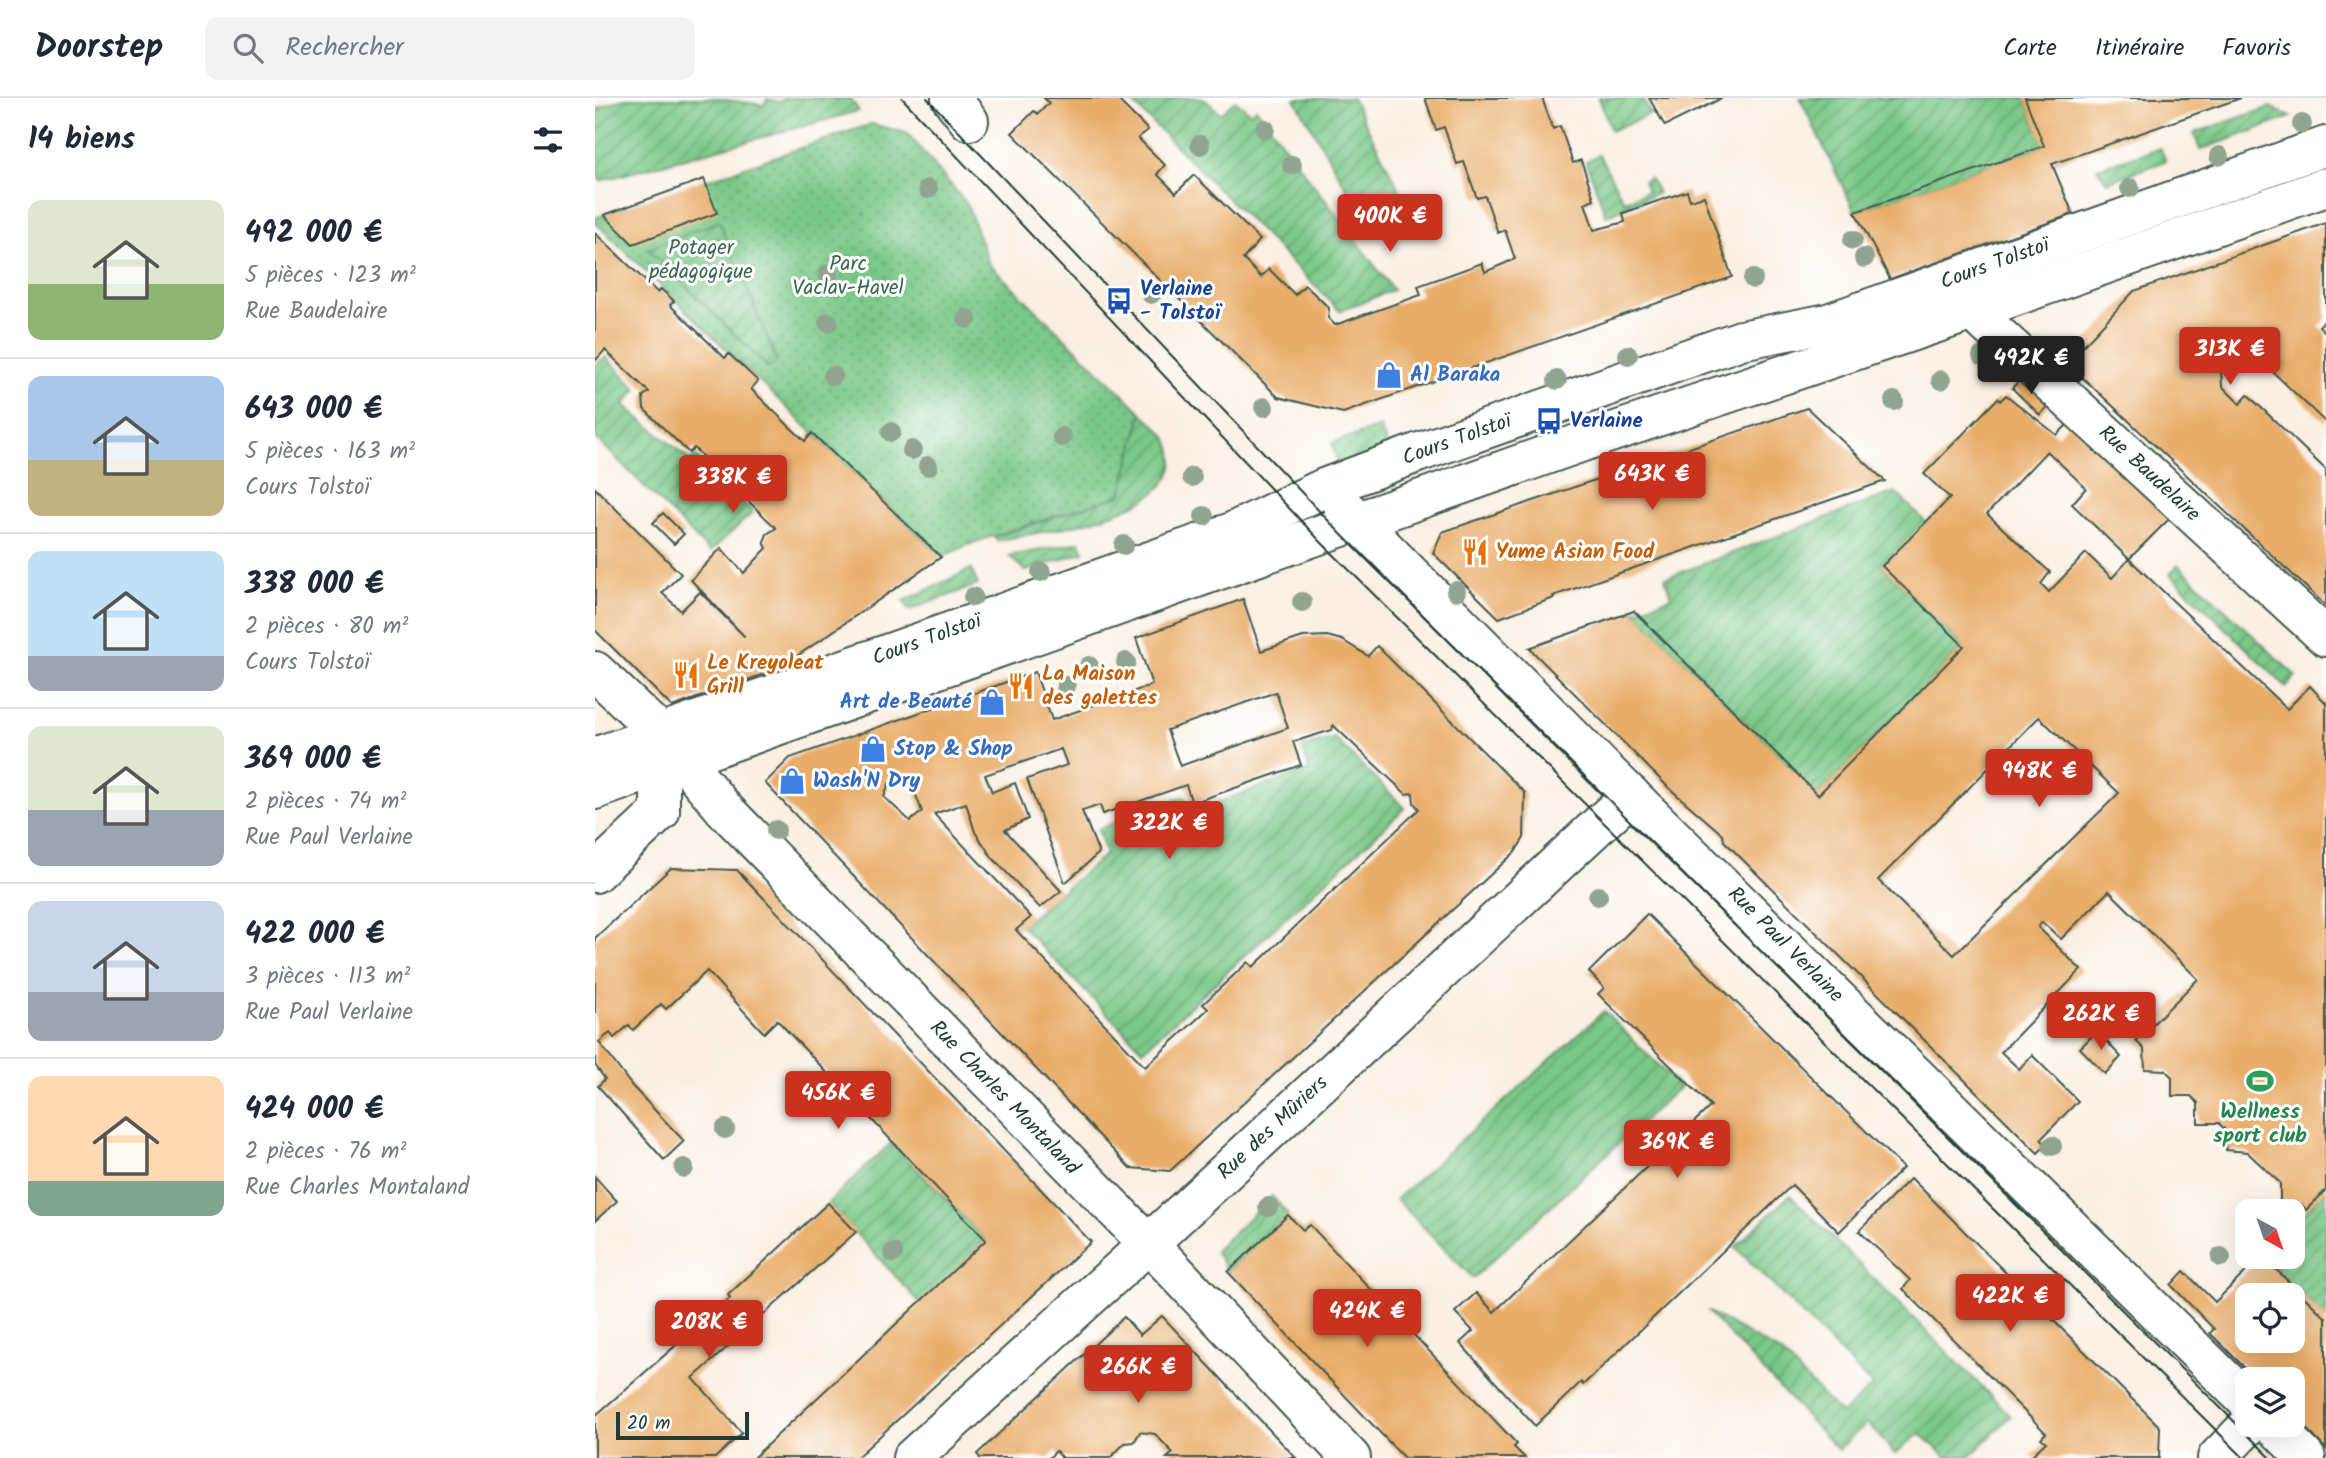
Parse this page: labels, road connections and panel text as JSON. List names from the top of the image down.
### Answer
{
  "streets": {
    "street": [
      "Cours Tolstoï",
      "Rue Baudelaire",
      "Rue Paul Verlaine",
      "Rue Charles Montaland",
      "Rue des Mûriers"
    ]
  },
  "crossings": [
    ["Cours Tolstoï", "Rue Baudelaire"],
    ["Cours Tolstoï", "Rue Paul Verlaine"],
    ["Cours Tolstoï", "Rue Charles Montaland"],
    ["Rue Paul Verlaine", "Rue des Mûriers"],
    ["Rue Charles Montaland", "Rue des Mûriers"]
  ],
  "parks": ["Potager pédagogique", "Parc Vaclav-Havel"],
  "places": {
    "bus stop": ["Verlaine - Tolstoï", "Verlaine"],
    "shop": [
      "Al Baraka",
      "Art de Beauté",
      "Stop & Shop",
      "Wash'N Dry"
    ],
    "restaurant": ["Yume Asian Food", "Le Kreyoleat Grill", "La Maison des galettes"],
    "sports": ["Wellness sport club"]
  },
  "scale_bar": "20 m",
  "north": "bottom right",
  "page": {
    "header": "Doorstep",
    "search": "Rechercher",
    "nav": ["Carte", "Itinéraire", "Favoris"],
    "heading": "14 biens",
    "list": [
      {
        "name": "492 000 €",
        "note": "5 pièces · 123 m² · Rue Baudelaire"
      },
      {
        "name": "643 000 €",
        "note": "5 pièces · 163 m² · Cours Tolstoï"
      },
      {
        "name": "338 000 €",
        "note": "2 pièces · 80 m² · Cours Tolstoï"
      },
      {
        "name": "369 000 €",
        "note": "2 pièces · 74 m² · Rue Paul Verlaine"
      },
      {
        "name": "422 000 €",
        "note": "3 pièces · 113 m² · Rue Paul Verlaine"
      },
      {
        "name": "424 000 €",
        "note": "2 pièces · 76 m² · Rue Charles Montaland"
      }
    ],
    "price": [
      "400K €",
      "313K €",
      "492K €",
      "643K €",
      "338K €",
      "948K €",
      "322K €",
      "262K €",
      "456K €",
      "369K €",
      "422K €",
      "424K €",
      "208K €",
      "266K €"
    ],
    "scale": "20 m"
  }
}
